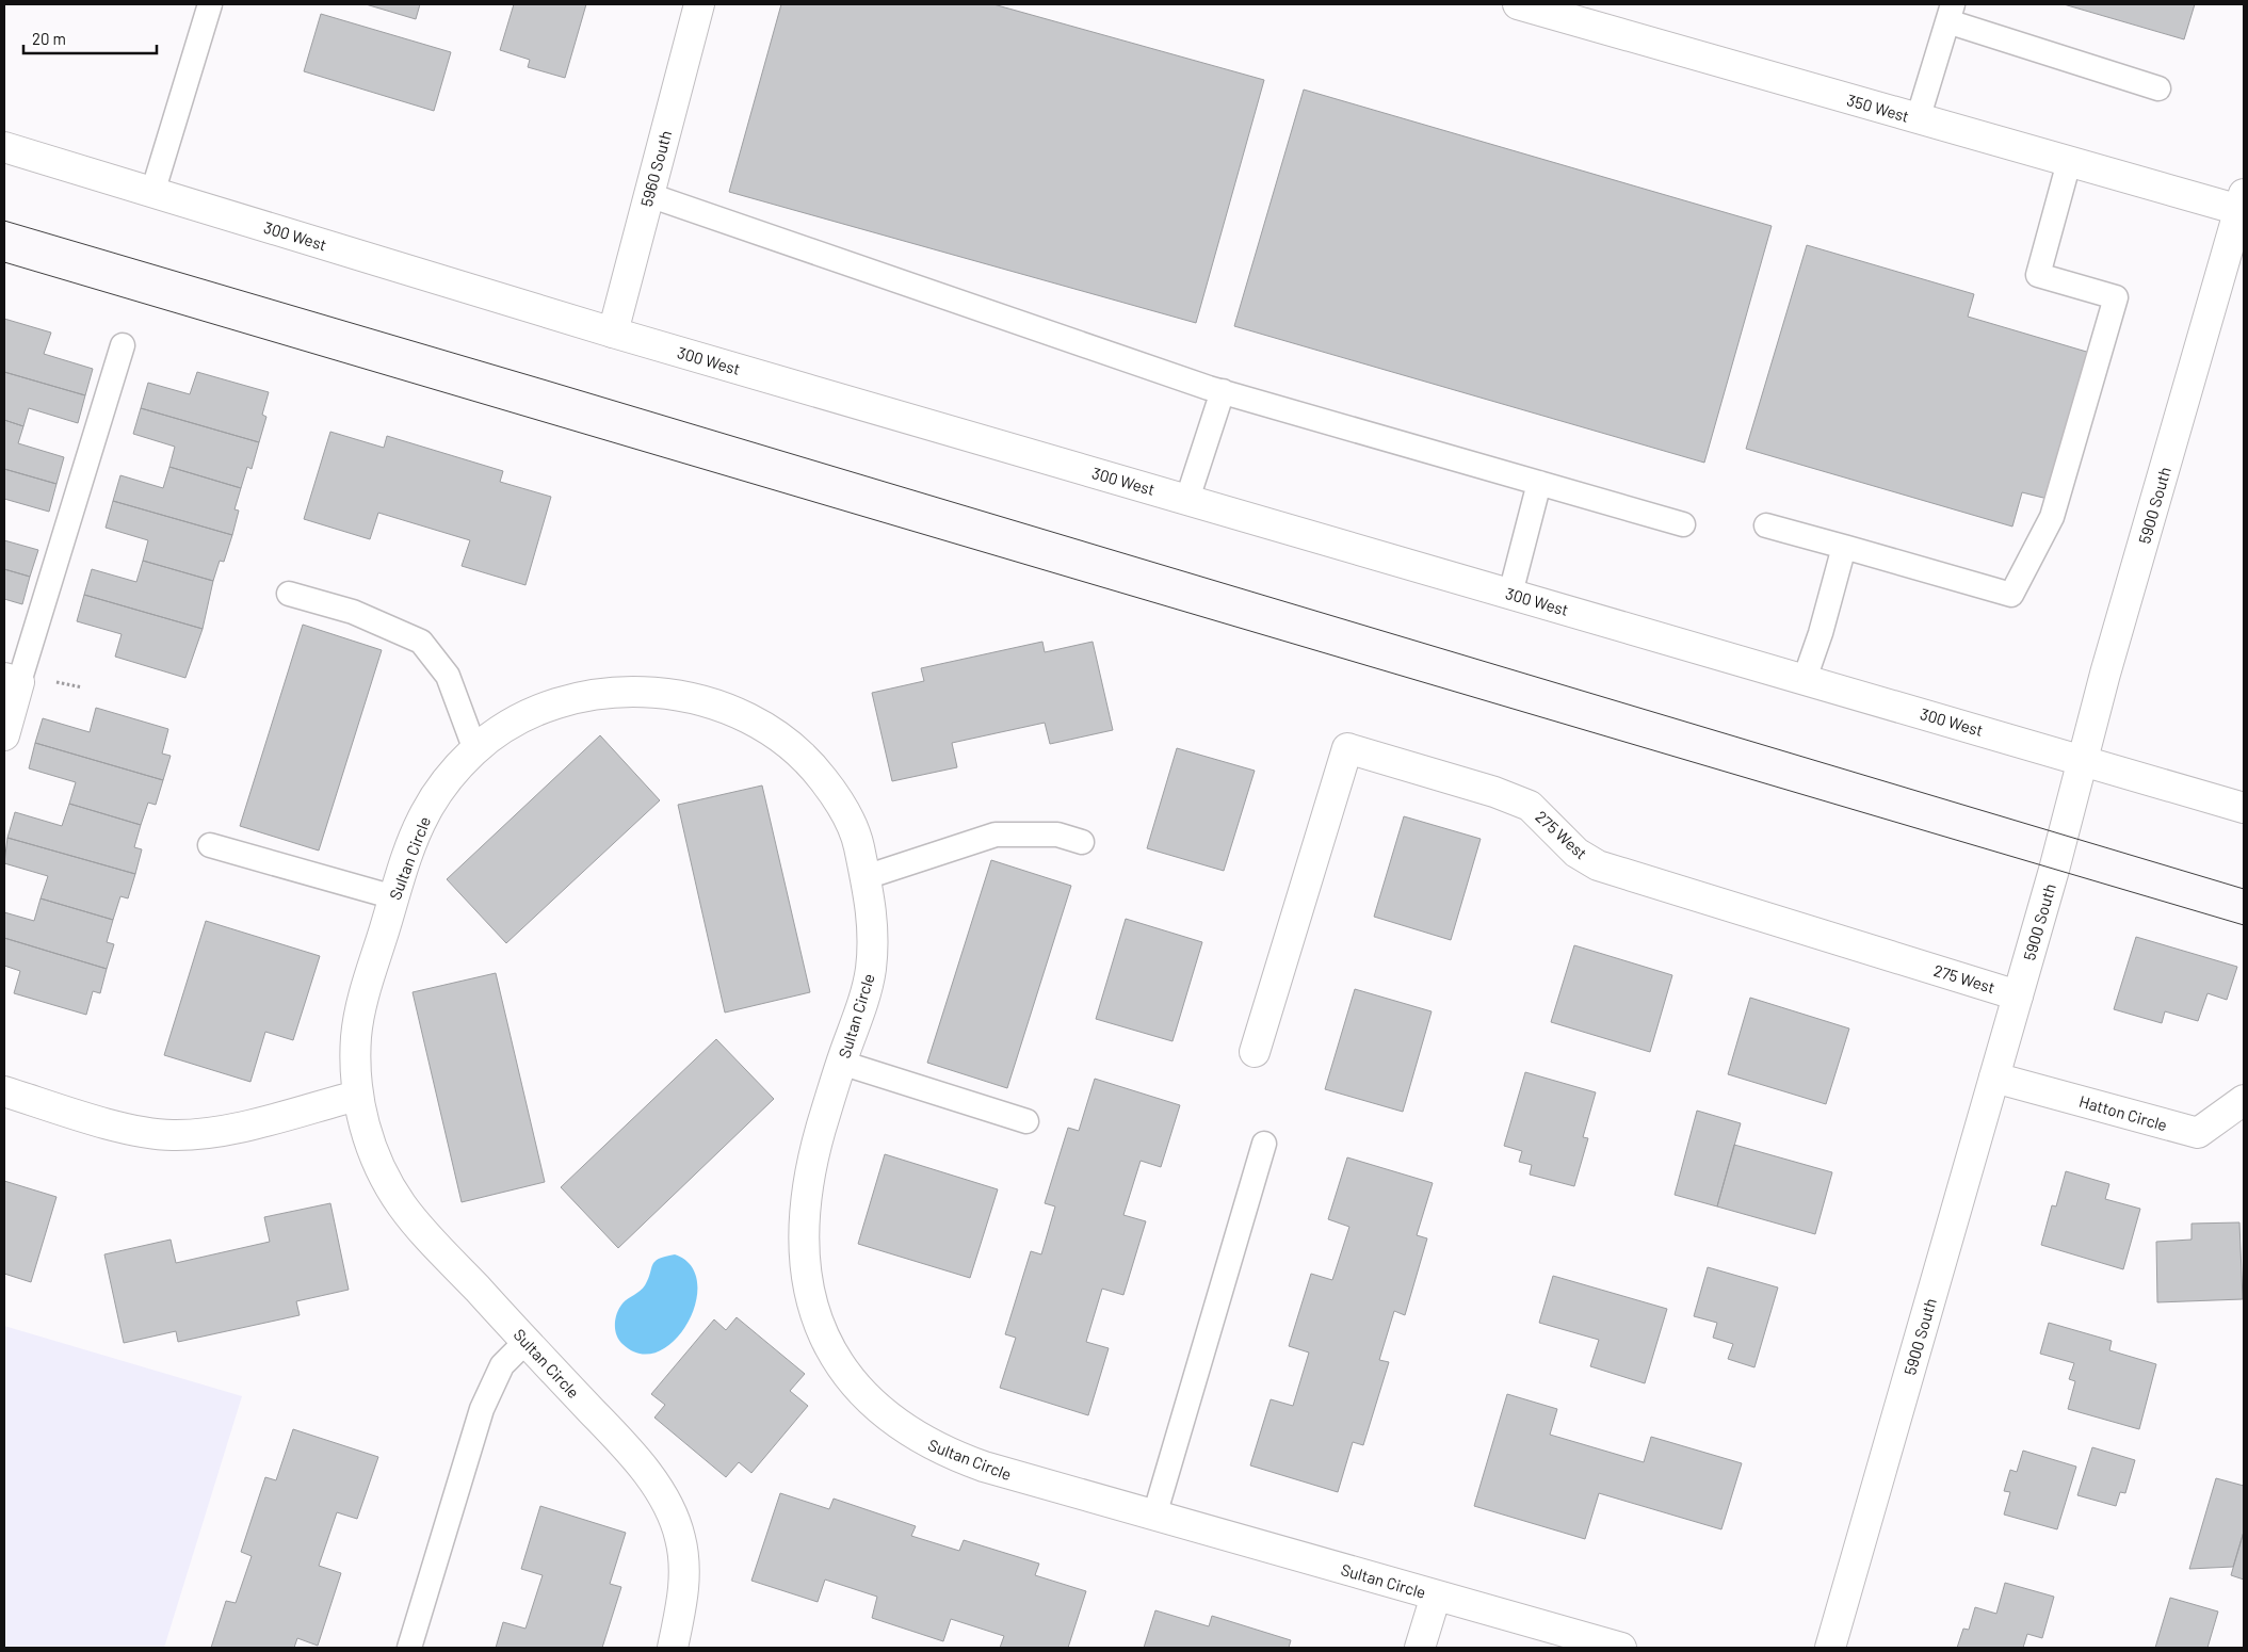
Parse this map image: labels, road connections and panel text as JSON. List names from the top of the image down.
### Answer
{
  "streets": {
    "street": [
      "350 West",
      "5960 South",
      "300 West",
      "5900 South",
      "275 West",
      "Sultan Circle",
      "Hatton Circle"
    ]
  },
  "crossings": [
    ["350 West", "5900 South"],
    ["5960 South", "300 West"],
    ["300 West", "5900 South"],
    ["5900 South", "275 West"],
    ["5900 South", "Hatton Circle"]
  ],
  "scale_bar": "20 m"
}
